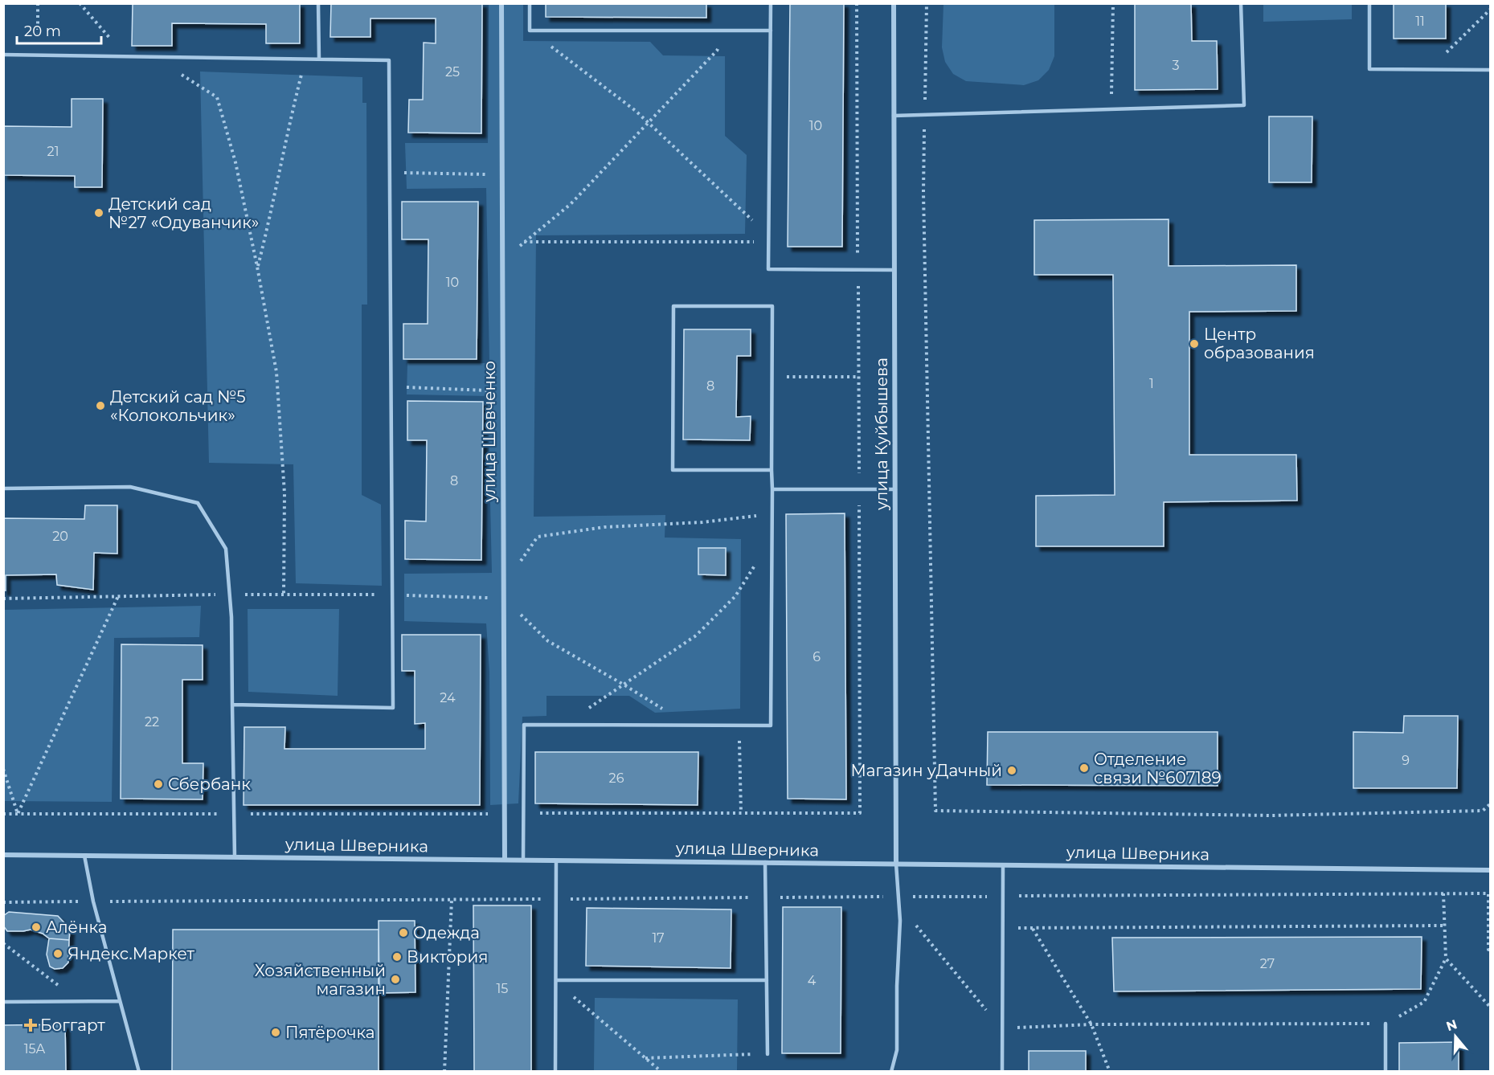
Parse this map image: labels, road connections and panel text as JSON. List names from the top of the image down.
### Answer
{
  "streets": {
    "street": ["улица Шевченко", "улица Куйбышева", "улица Шверника"]
  },
  "crossings": [
    ["улица Шевченко", "улица Шверника"],
    ["улица Куйбышева", "улица Шверника"]
  ],
  "places": {
    "other": [
      "Детский сад №27 «Одуванчик»",
      "Центр образования",
      "Детский сад №5 «Колокольчик»",
      "Отделение связи №607189",
      "Магазин уДачный",
      "Сбербанк",
      "Алёнка",
      "Одежда",
      "Яндекс.Маркет",
      "Виктория",
      "Хозяйственный магазин",
      "Пятёрочка"
    ],
    "health": ["Боггарт"]
  },
  "house_numbers": [
    "11",
    "3",
    "25",
    "10",
    "21",
    "10",
    "1",
    "8",
    "8",
    "20",
    "6",
    "24",
    "22",
    "9",
    "26",
    "17",
    "27",
    "4",
    "15",
    "15А"
  ],
  "scale_bar": "20 m",
  "north": "top"
}
